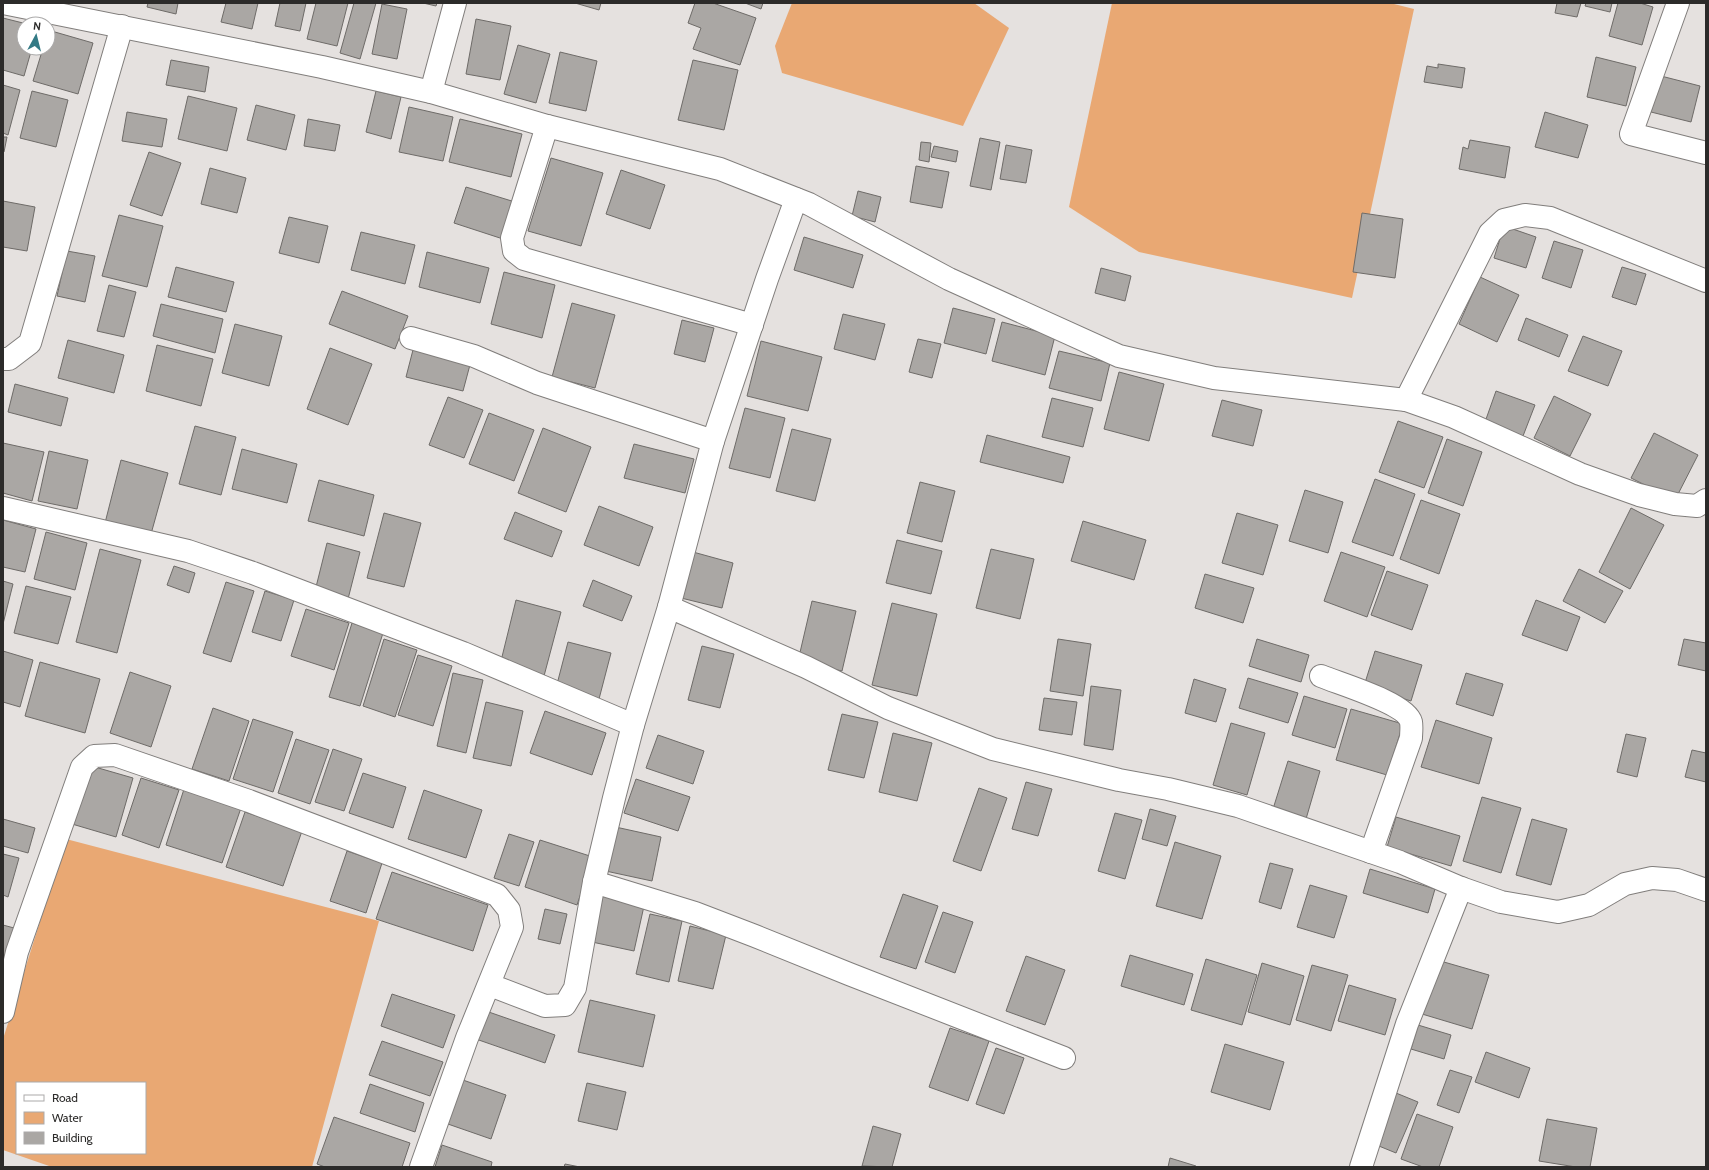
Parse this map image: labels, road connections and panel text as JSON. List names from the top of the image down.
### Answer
{
  "legend": ["Road", "Water", "Building"],
  "north": "top"
}
